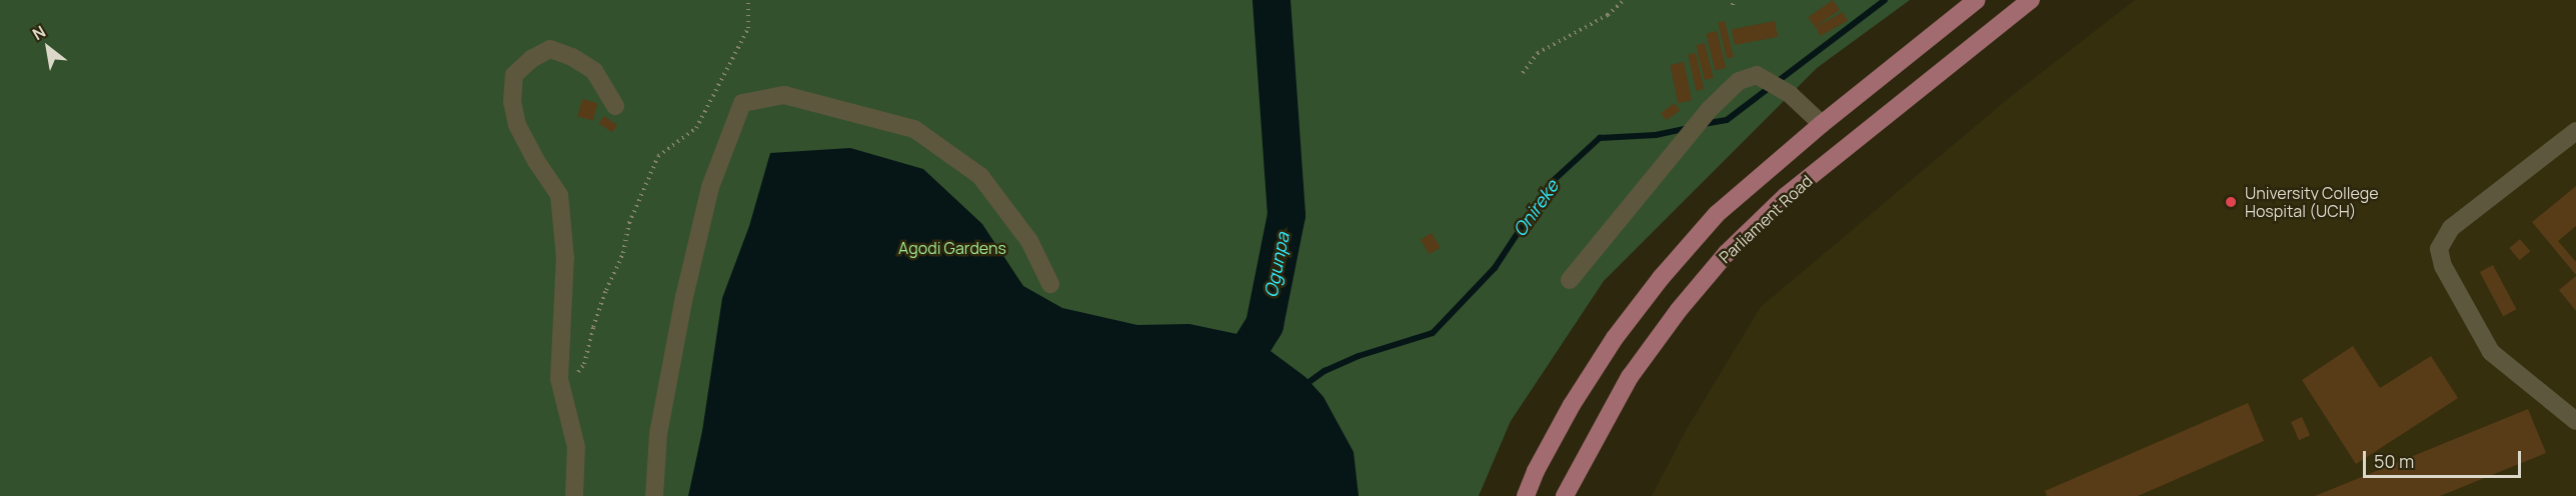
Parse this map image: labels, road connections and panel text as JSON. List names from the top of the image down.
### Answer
{
  "streets": {
    "main road": ["Parliament Road"]
  },
  "water": ["Onireke", "Ogunpa"],
  "parks": ["Agodi Gardens"],
  "places": ["University College Hospital (UCH)"],
  "scale_bar": "50 m",
  "north": "top left"
}
